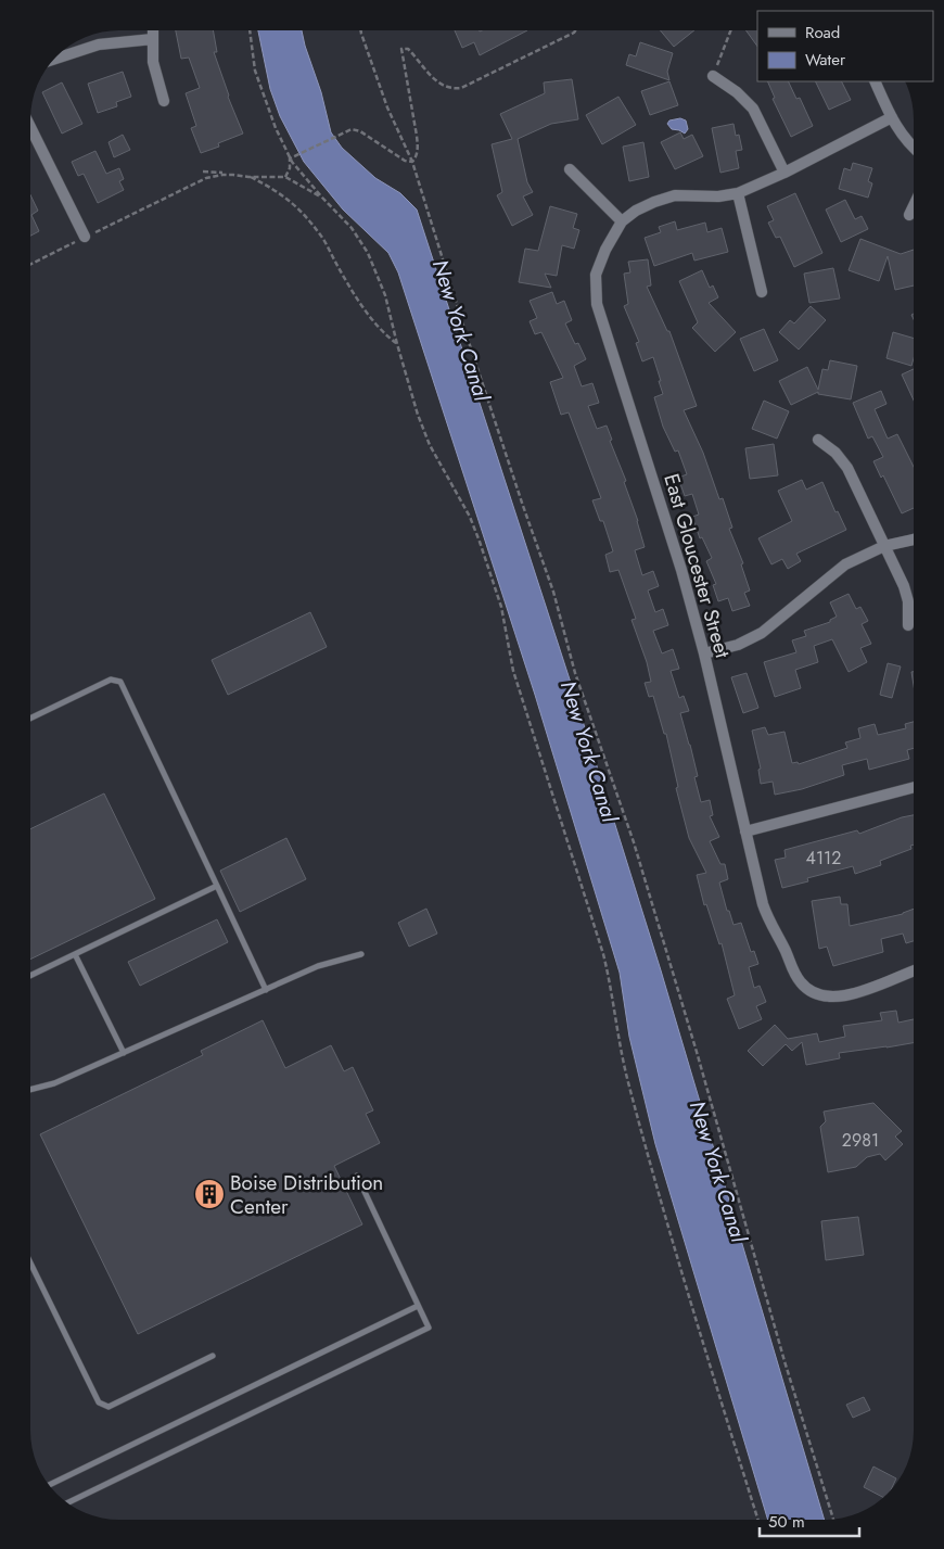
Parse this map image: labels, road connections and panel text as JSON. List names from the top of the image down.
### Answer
{
  "streets": {
    "street": ["East Gloucester Street"]
  },
  "water": ["New York Canal"],
  "places": {
    "building": ["Boise Distribution Center"]
  },
  "house_numbers": ["4112", "2981"],
  "legend": ["Road", "Water"],
  "scale_bar": "50 m"
}
